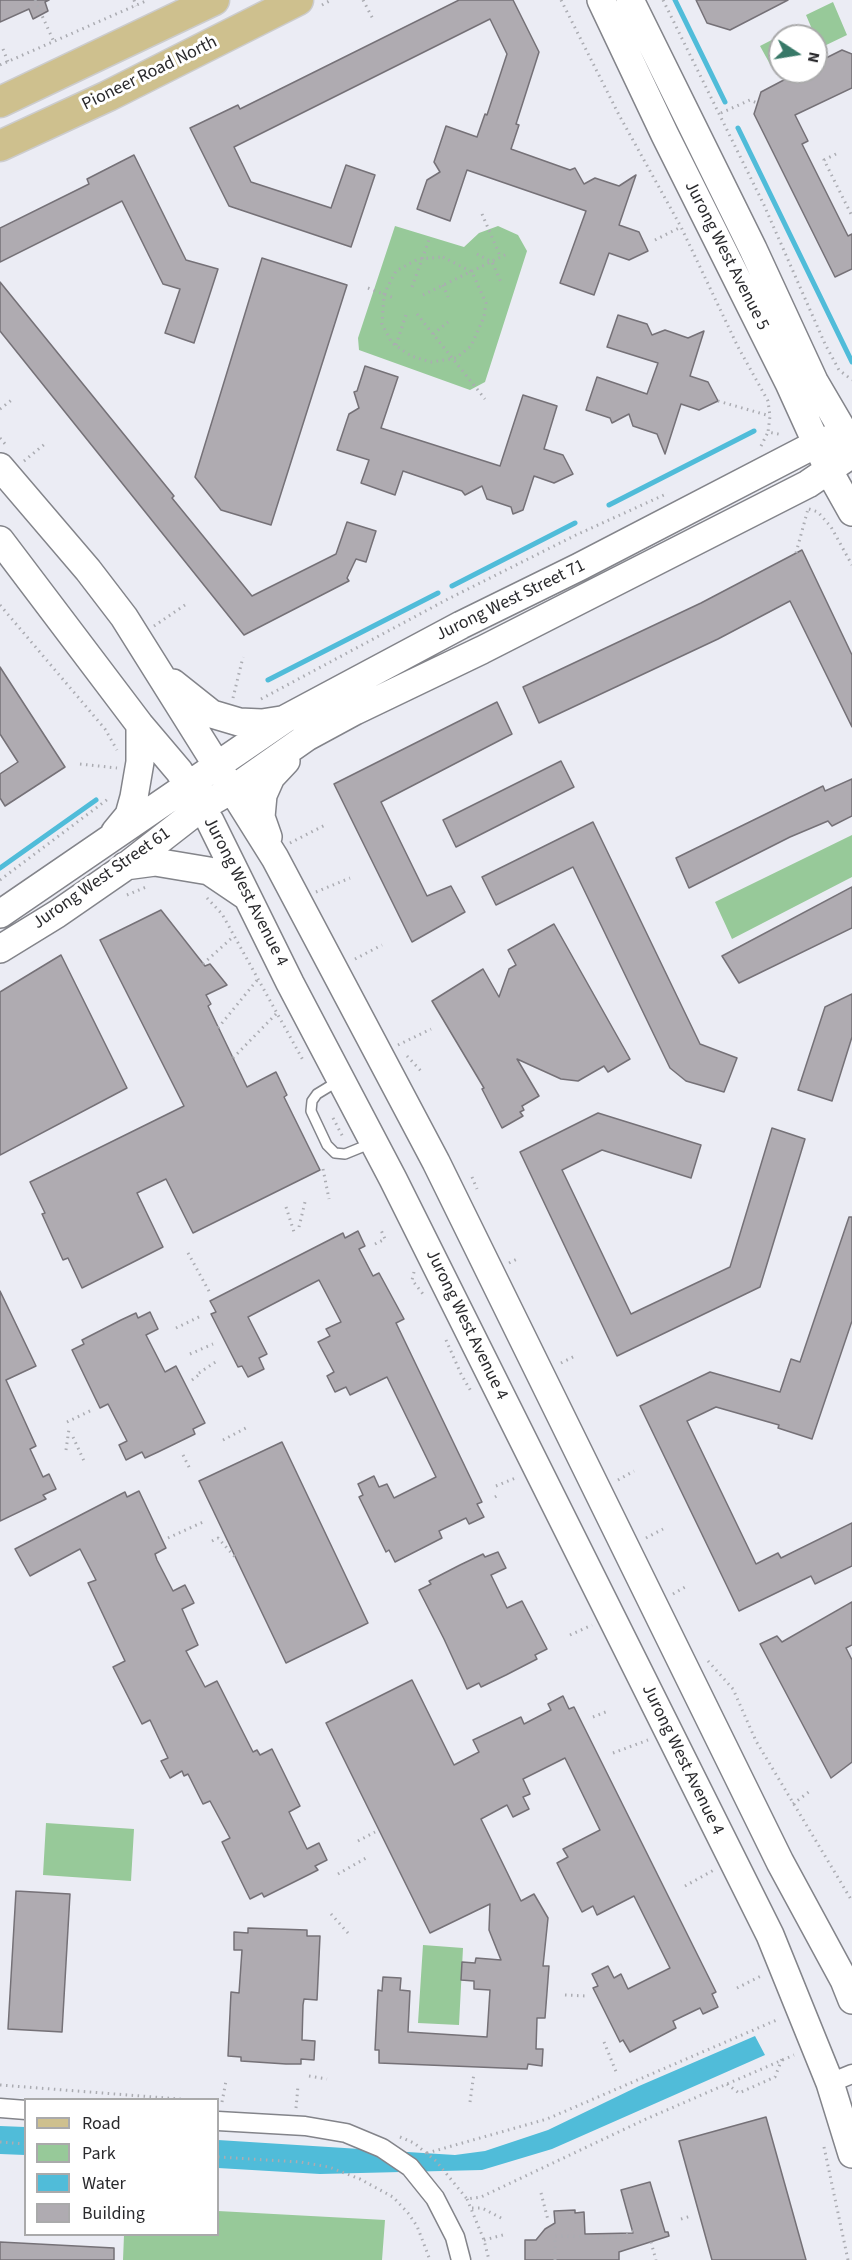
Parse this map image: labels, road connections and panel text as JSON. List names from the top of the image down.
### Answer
{
  "streets": {
    "main road": [
      "Pioneer Road North",
      "Jurong West Avenue 5",
      "Jurong West Street 71",
      "Jurong West Street 61",
      "Jurong West Avenue 4"
    ]
  },
  "crossings": [
    ["Jurong West Avenue 5", "Jurong West Street 71"],
    ["Jurong West Street 71", "Jurong West Street 61"],
    ["Jurong West Street 71", "Jurong West Avenue 4"],
    ["Jurong West Street 61", "Jurong West Avenue 4"]
  ],
  "legend": [
    "Road",
    "Park",
    "Water",
    "Building"
  ],
  "north": "right"
}
